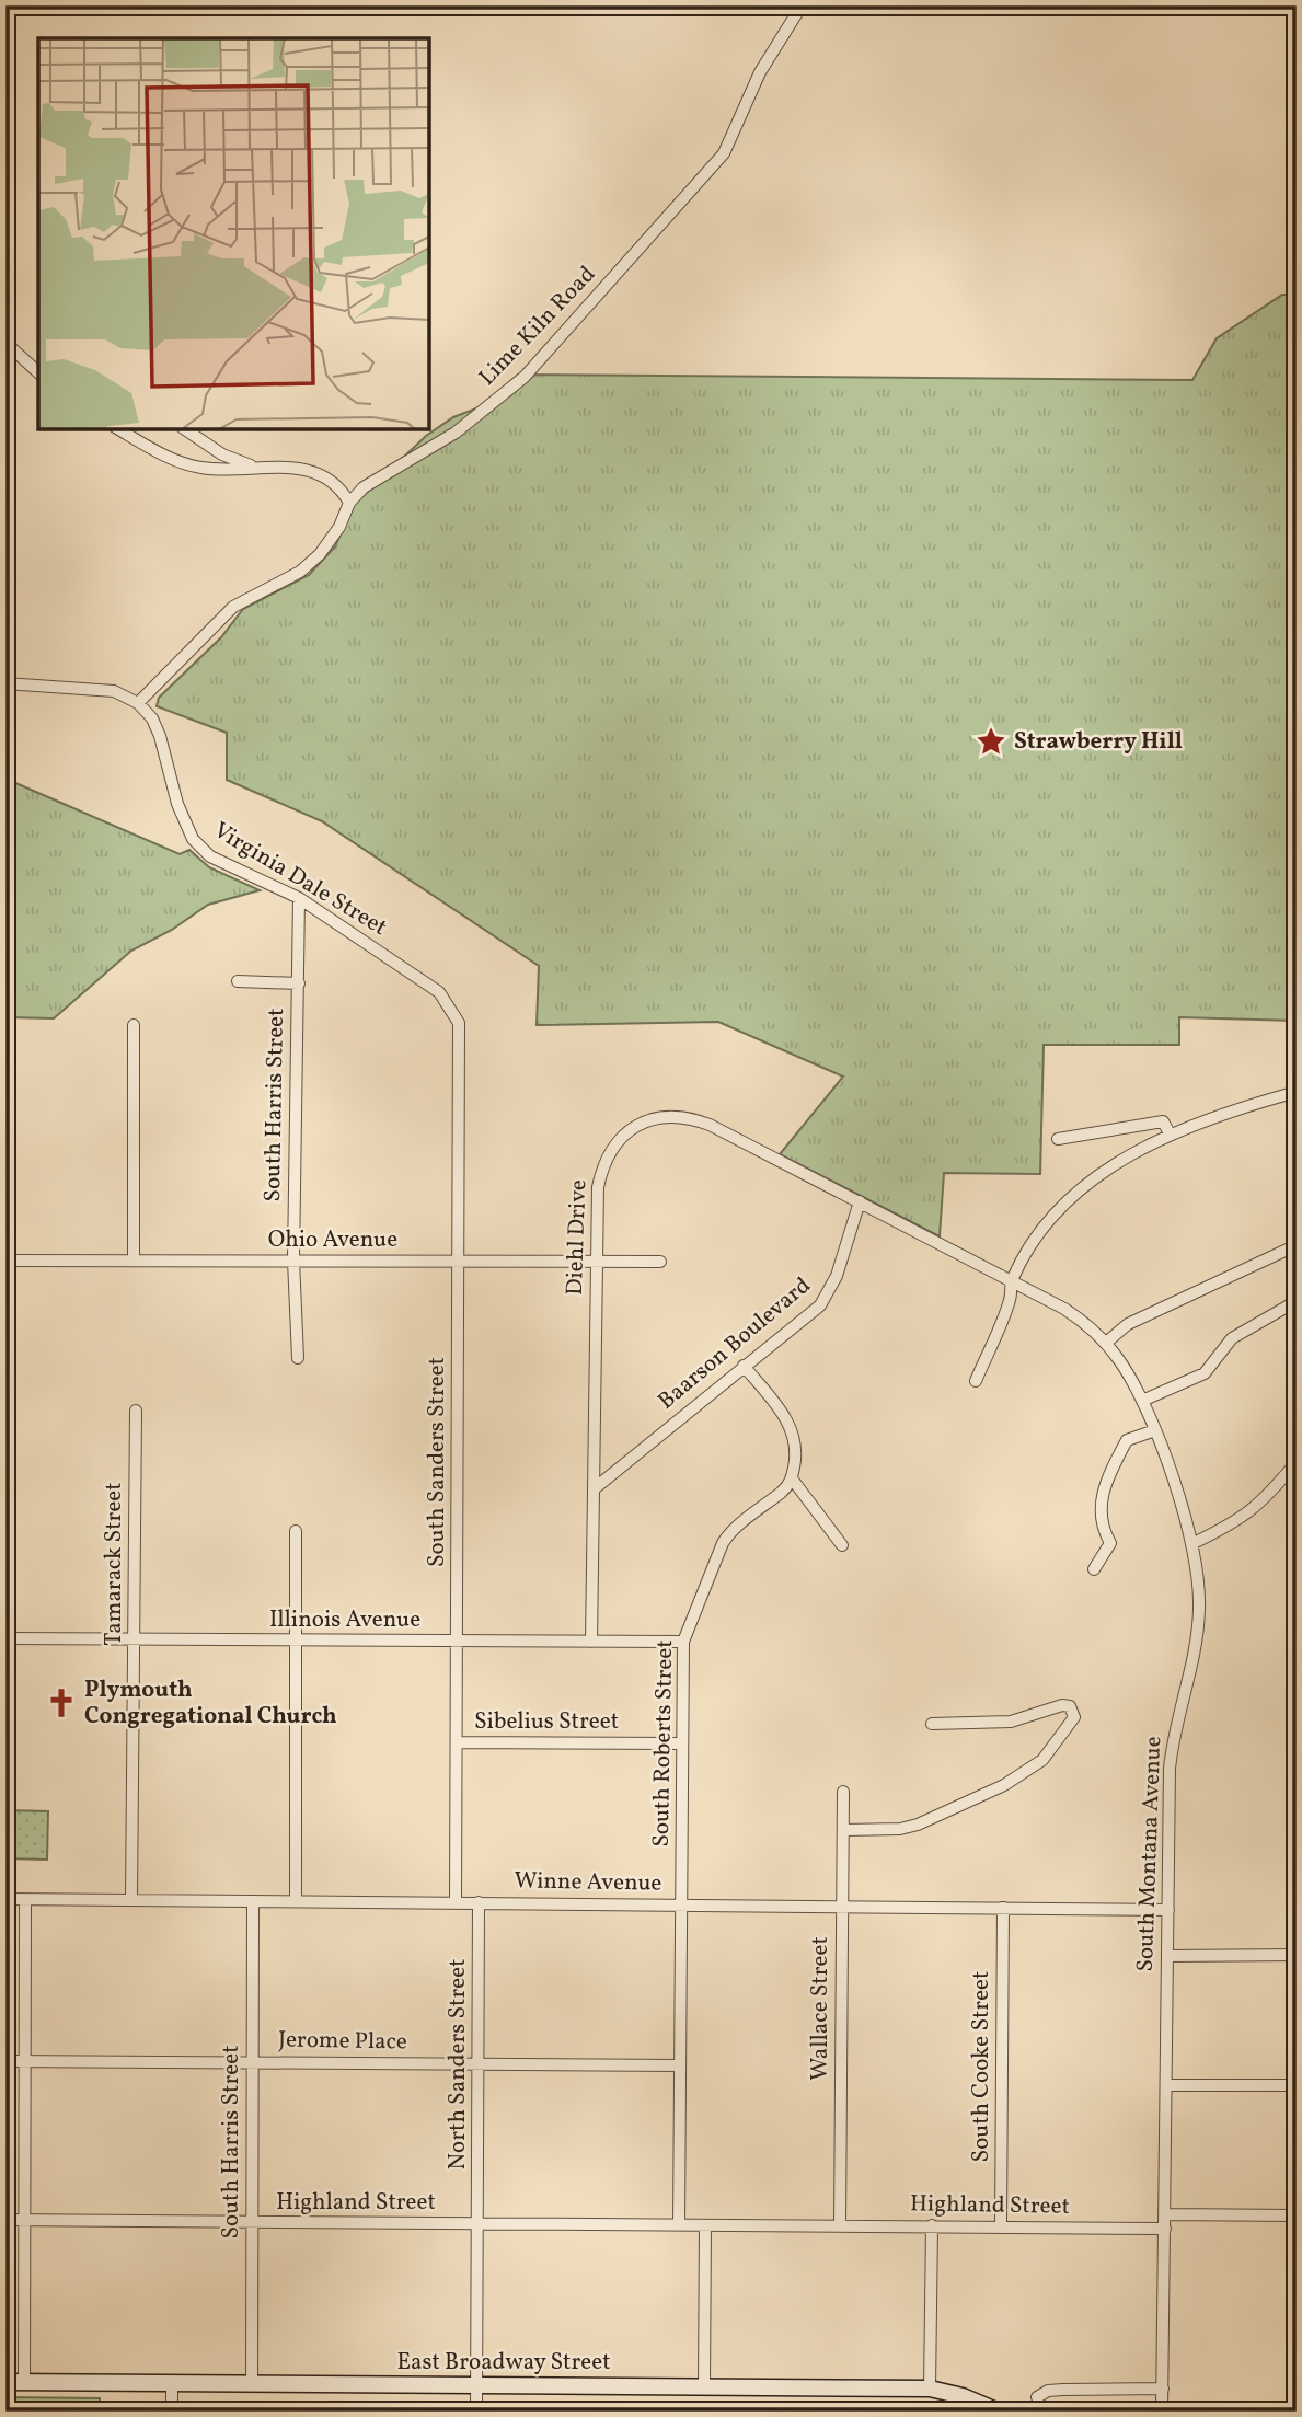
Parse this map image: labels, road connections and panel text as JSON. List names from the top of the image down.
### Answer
{
  "streets": {
    "street": [
      "Lime Kiln Road",
      "Virginia Dale Street",
      "South Harris Street",
      "Diehl Drive",
      "Ohio Avenue",
      "Baarson Boulevard",
      "South Sanders Street",
      "Tamarack Street",
      "Illinois Avenue",
      "Sibelius Street",
      "South Roberts Street",
      "South Montana Avenue",
      "Winne Avenue",
      "Wallace Street",
      "Jerome Place",
      "North Sanders Street",
      "South Cooke Street",
      "Highland Street",
      "East Broadway Street"
    ]
  },
  "crossings": [
    ["Lime Kiln Road", "Virginia Dale Street"],
    ["Virginia Dale Street", "South Harris Street"],
    ["Virginia Dale Street", "South Sanders Street"],
    ["South Harris Street", "Ohio Avenue"],
    ["South Harris Street", "Winne Avenue"],
    ["South Harris Street", "Jerome Place"],
    ["South Harris Street", "Highland Street"],
    ["South Harris Street", "East Broadway Street"],
    ["Diehl Drive", "Ohio Avenue"],
    ["Diehl Drive", "Baarson Boulevard"],
    ["Diehl Drive", "Illinois Avenue"],
    ["Diehl Drive", "South Montana Avenue"],
    ["Ohio Avenue", "South Sanders Street"],
    ["South Sanders Street", "Illinois Avenue"],
    ["South Sanders Street", "Sibelius Street"],
    ["South Sanders Street", "Winne Avenue"],
    ["Tamarack Street", "Illinois Avenue"],
    ["Tamarack Street", "Winne Avenue"],
    ["Illinois Avenue", "South Roberts Street"],
    ["Sibelius Street", "South Roberts Street"],
    ["South Roberts Street", "Winne Avenue"],
    ["South Roberts Street", "Jerome Place"],
    ["South Roberts Street", "Highland Street"],
    ["South Montana Avenue", "Winne Avenue"],
    ["South Montana Avenue", "Highland Street"],
    ["Winne Avenue", "Wallace Street"],
    ["Winne Avenue", "North Sanders Street"],
    ["Winne Avenue", "South Cooke Street"],
    ["Wallace Street", "Highland Street"],
    ["Jerome Place", "North Sanders Street"],
    ["North Sanders Street", "Highland Street"],
    ["North Sanders Street", "East Broadway Street"],
    ["South Cooke Street", "Highland Street"]
  ],
  "places": {
    "place": ["Strawberry Hill"],
    "church": ["Plymouth Congregational Church"]
  }
}
